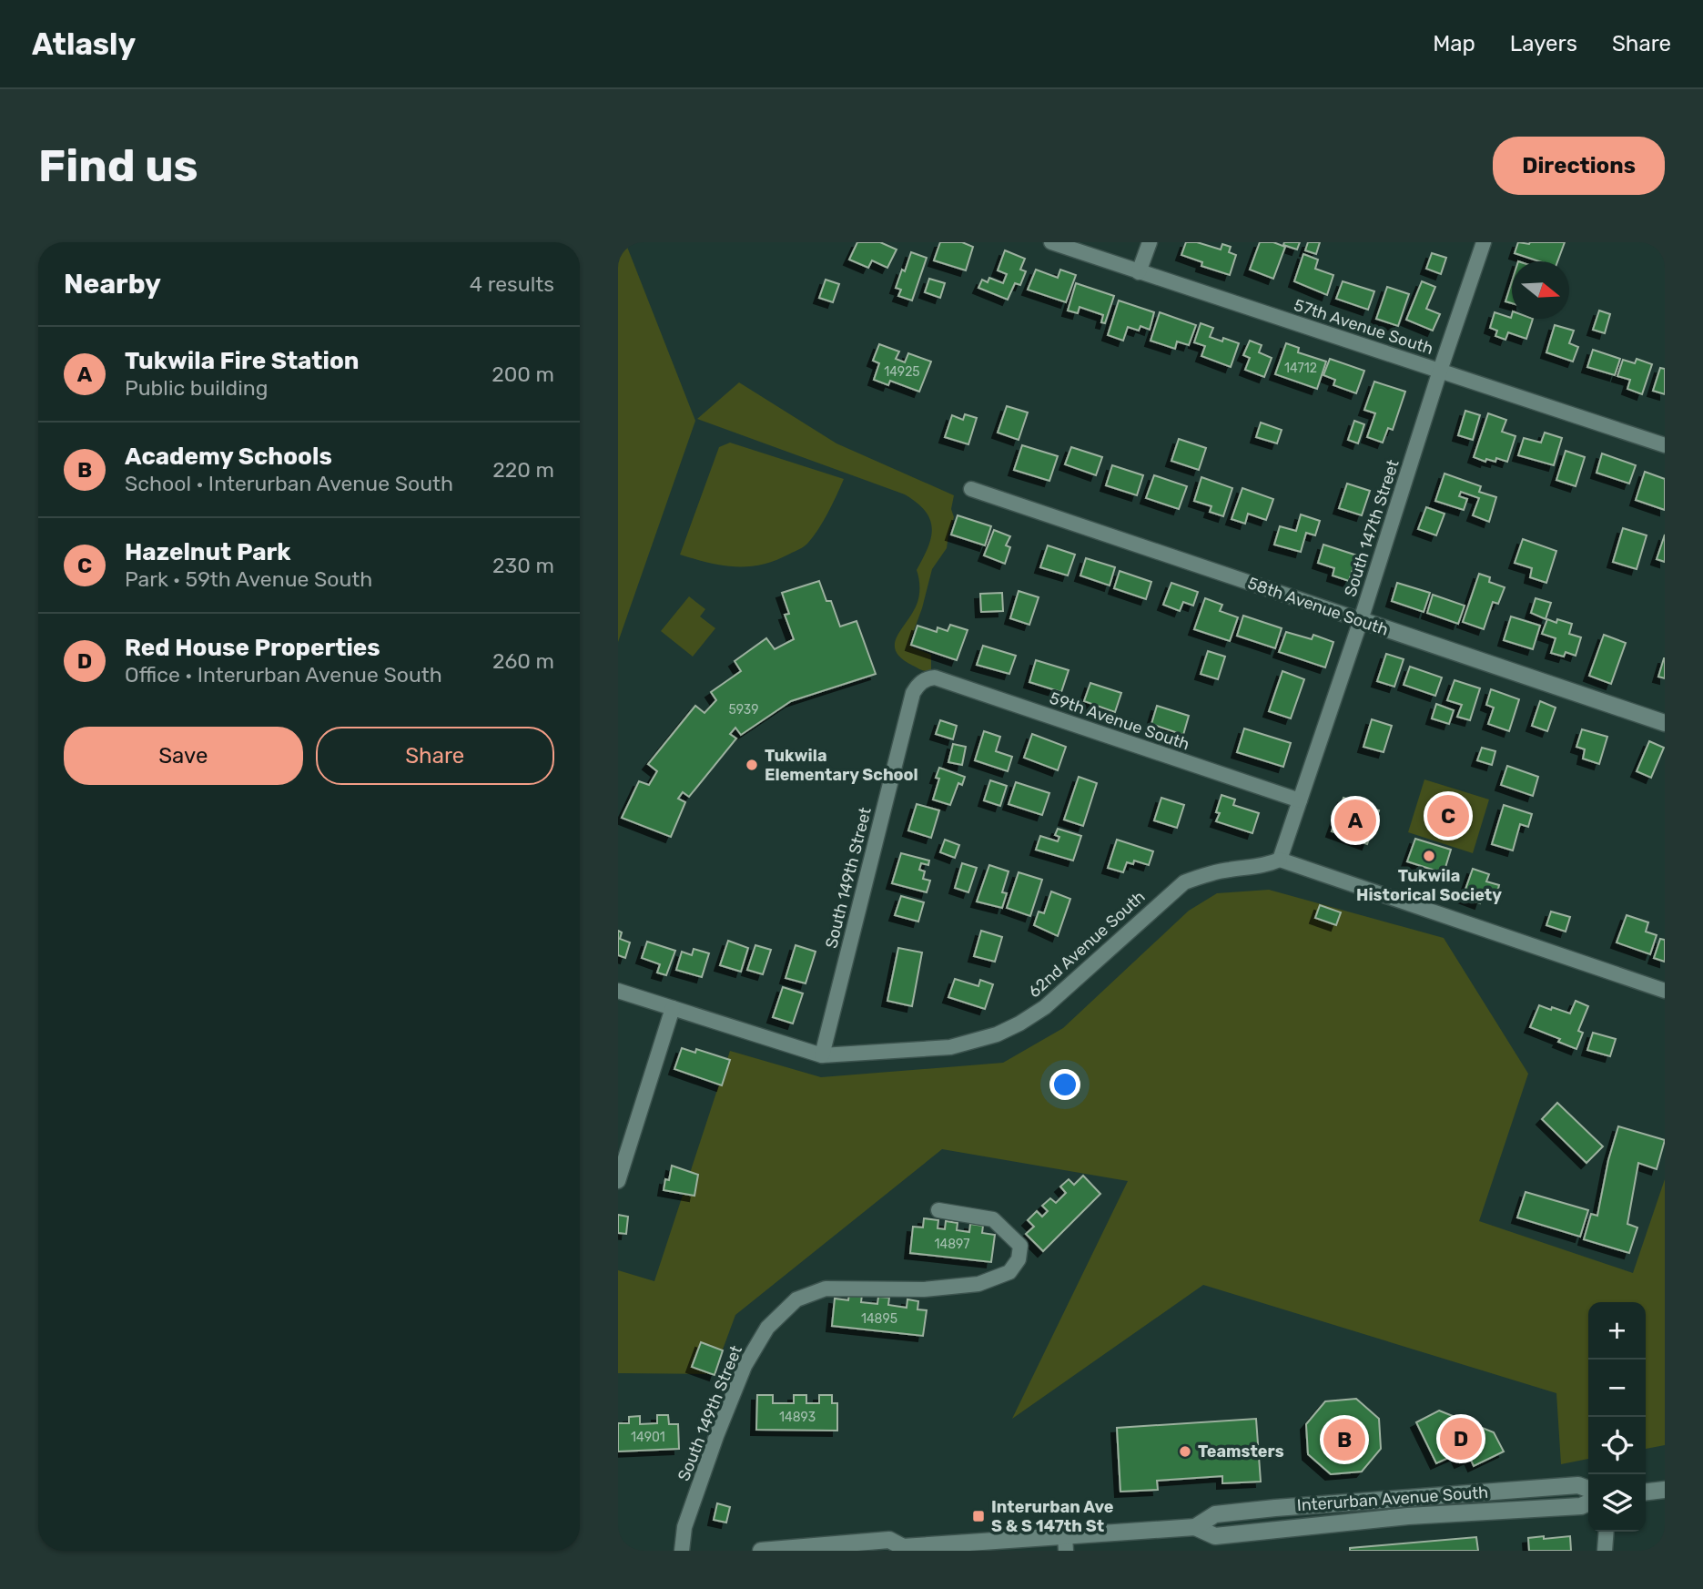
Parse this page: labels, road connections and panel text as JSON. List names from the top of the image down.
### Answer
{
  "streets": {
    "main road": ["58th Avenue South", "Interurban Avenue South"],
    "street": [
      "57th Avenue South",
      "South 147th Street",
      "59th Avenue South",
      "South 149th Street",
      "62nd Avenue South"
    ]
  },
  "crossings": [
    ["57th Avenue South", "South 147th Street"],
    ["South 147th Street", "58th Avenue South"],
    ["South 147th Street", "59th Avenue South"],
    ["South 147th Street", "62nd Avenue South"],
    ["59th Avenue South", "South 149th Street"],
    ["South 149th Street", "62nd Avenue South"]
  ],
  "places": {
    "other": ["Tukwila Elementary School", "Tukwila Historical Society", "Teamsters"],
    "transit": ["Interurban Ave S & S 147th St"]
  },
  "house_numbers": [
    "14712",
    "14925",
    "5939",
    "14897",
    "14895",
    "14893",
    "14901"
  ],
  "north": "right",
  "page": {
    "header": "Atlasly",
    "nav": ["Map", "Layers", "Share"],
    "buttons": [
      "Directions",
      ["Save", "Share"]
    ],
    "title": "Find us",
    "heading": ["Nearby", "4 results"],
    "list": [
      {
        "mark": "A",
        "name": "Tukwila Fire Station",
        "note": "Public building",
        "value": "200 m"
      },
      {
        "mark": "B",
        "name": "Academy Schools",
        "note": "School · Interurban Avenue South",
        "value": "220 m"
      },
      {
        "mark": "C",
        "name": "Hazelnut Park",
        "note": "Park · 59th Avenue South",
        "value": "230 m"
      },
      {
        "mark": "D",
        "name": "Red House Properties",
        "note": "Office · Interurban Avenue South",
        "value": "260 m"
      }
    ],
    "pins": [
      "C",
      "A",
      "D",
      "B"
    ],
    "map_buttons": ["+", "−"]
  }
}
